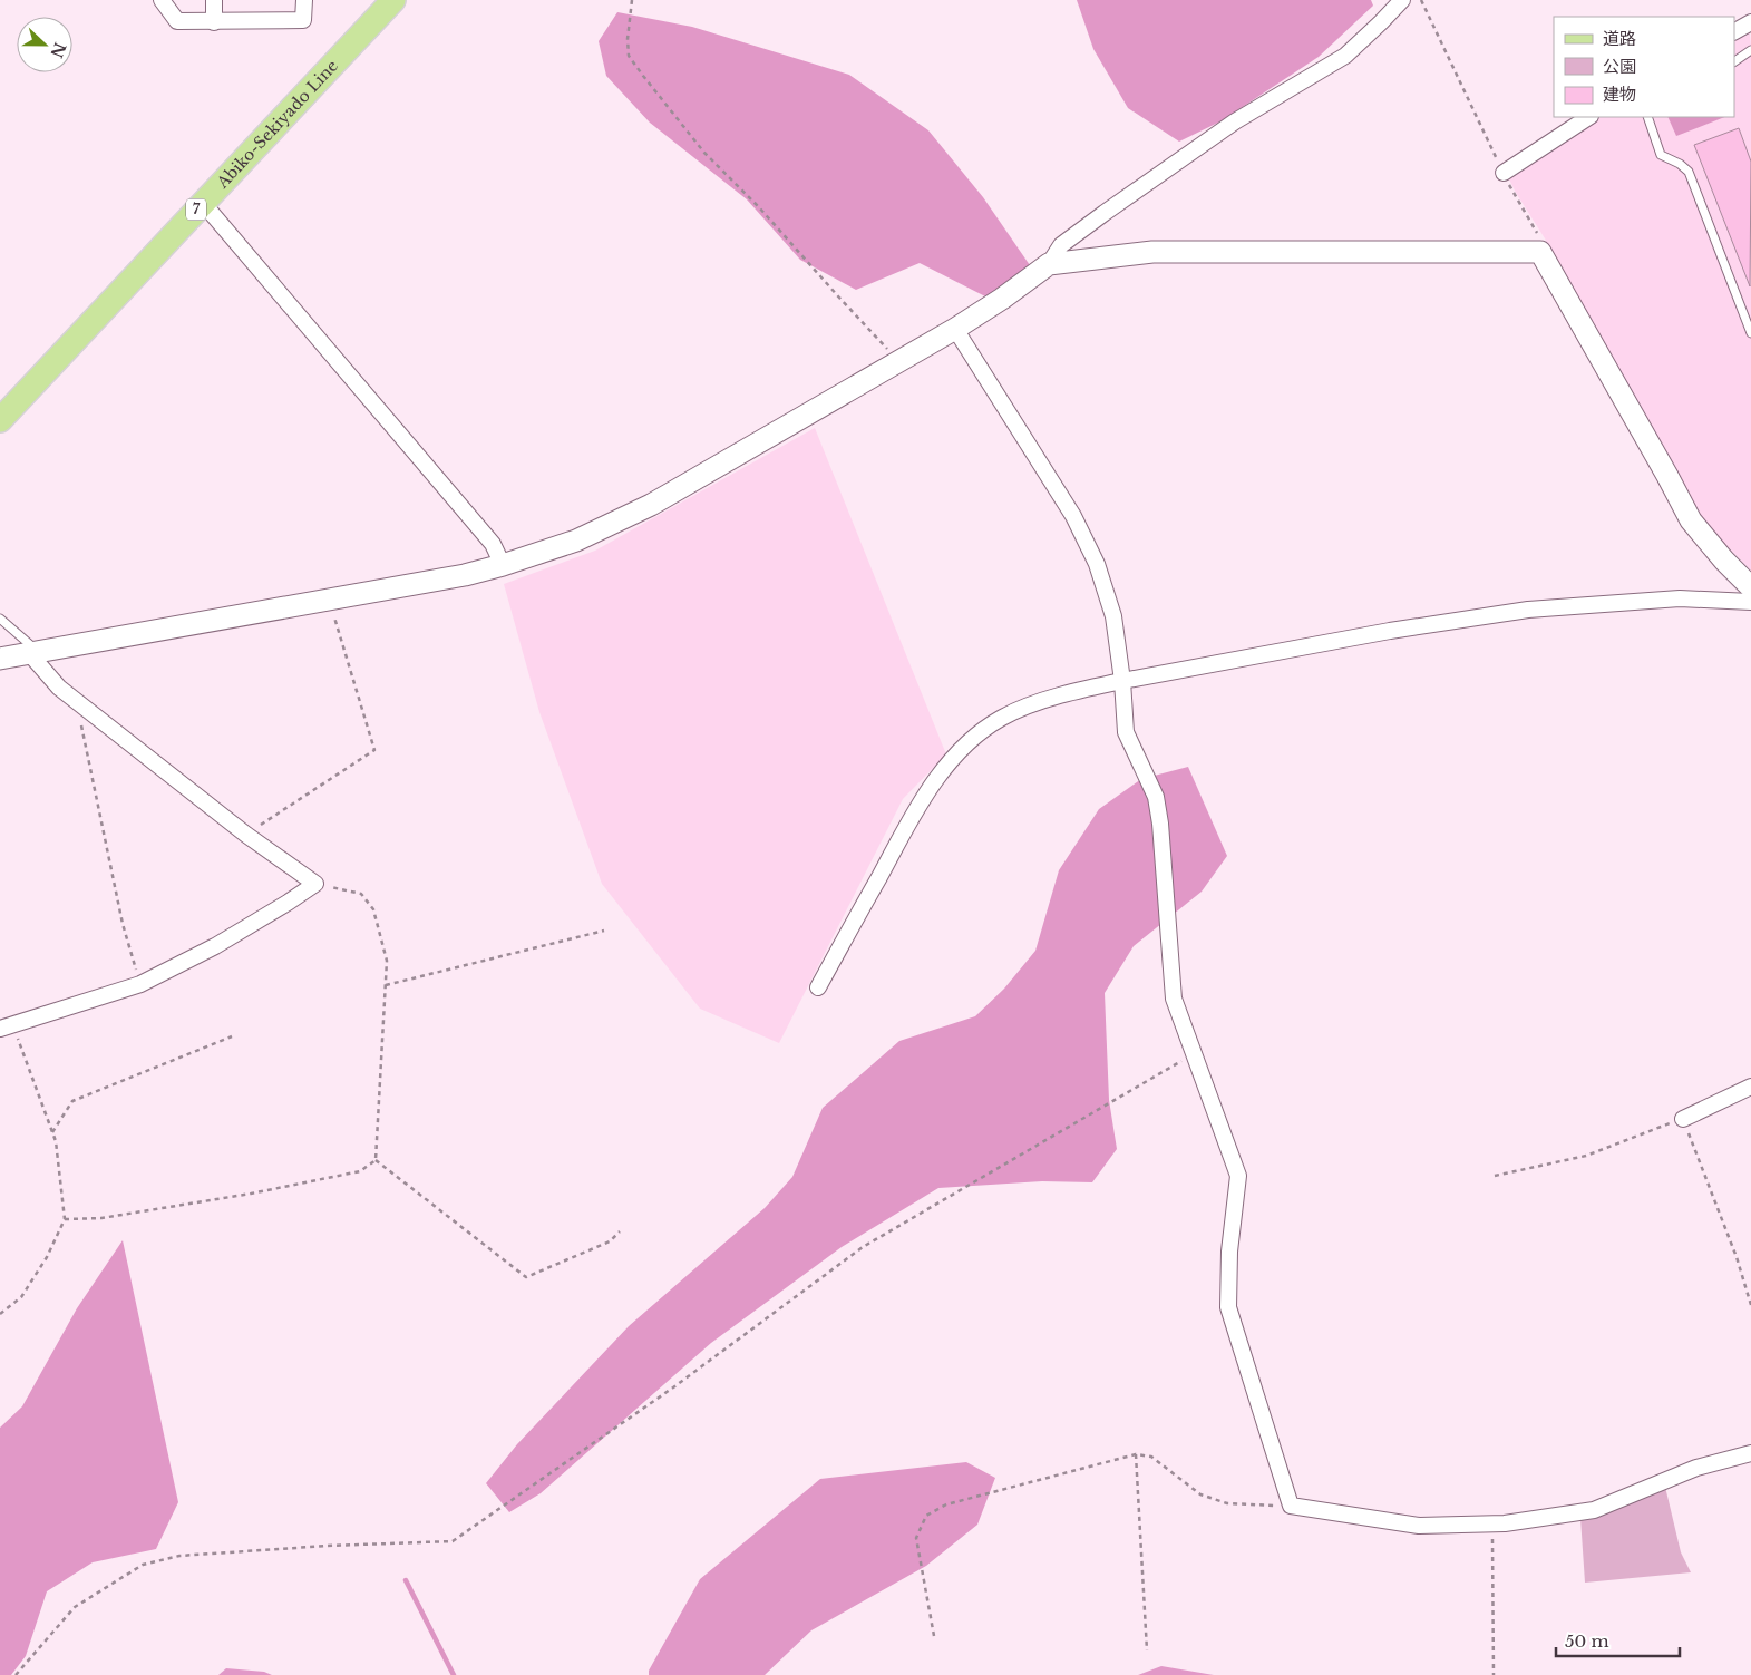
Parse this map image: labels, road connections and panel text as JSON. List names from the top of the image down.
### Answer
{
  "streets": {
    "main road": ["Abiko-Sekiyado Line", "7"]
  },
  "legend": ["道路", "公園", "建物"],
  "scale_bar": "50 m",
  "north": "right"
}
